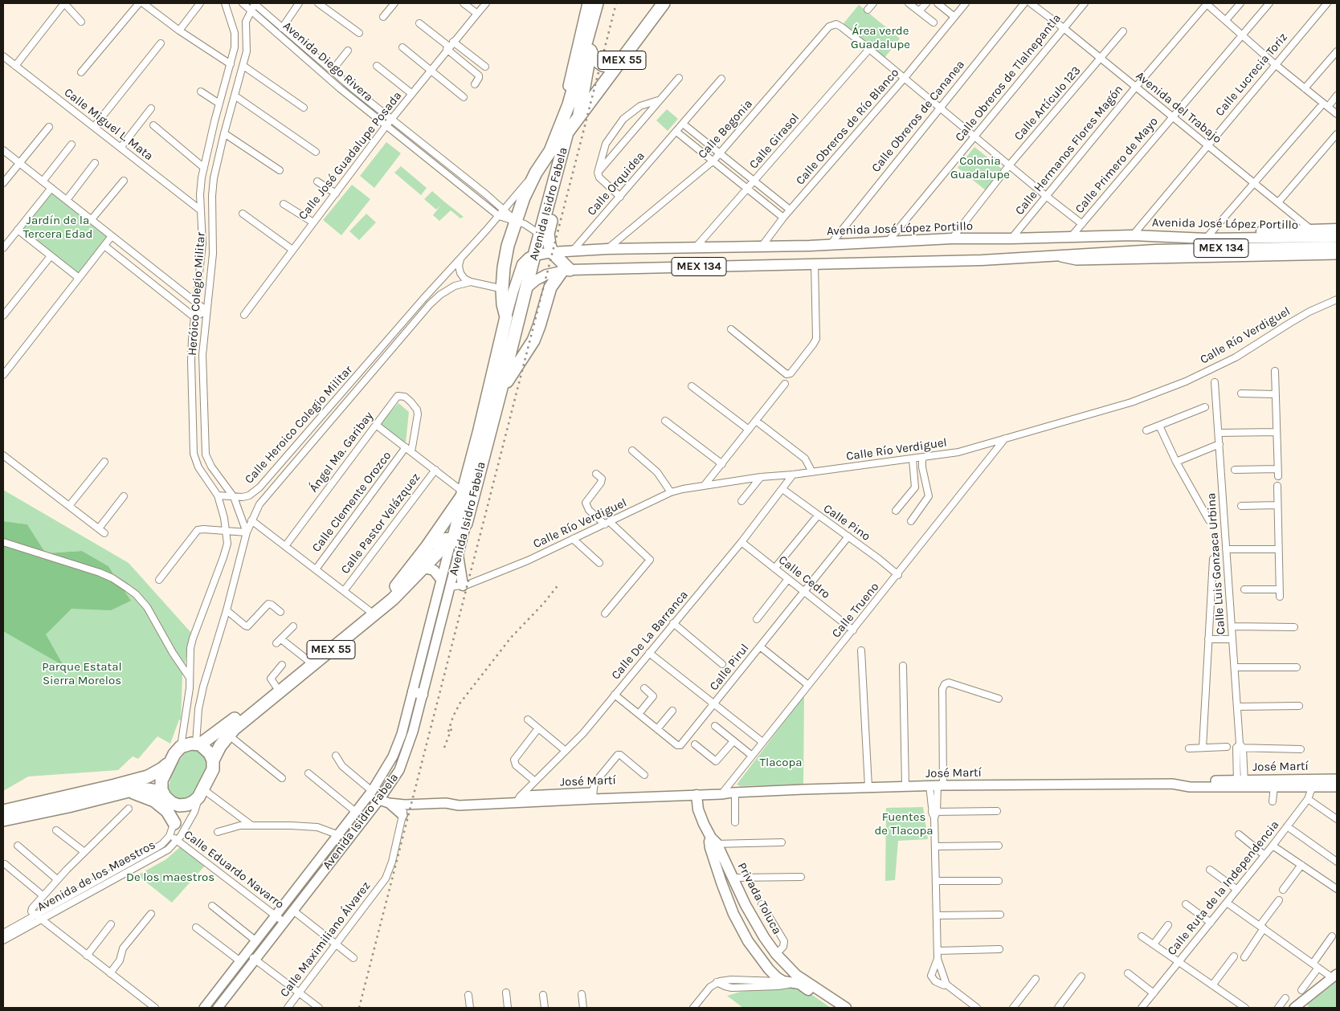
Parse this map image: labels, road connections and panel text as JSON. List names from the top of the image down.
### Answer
{
  "streets": {
    "highway": ["MEX 55", "Avenida Isidro Fabela"],
    "main road": [
      "Avenida José López Portillo",
      "MEX 134",
      "José Martí",
      "Privada Toluca"
    ],
    "street": [
      "Avenida Diego Rivera",
      "Calle Lucrecia Toriz",
      "Calle Obreros de Tlalnepantla",
      "Calle Artículo 123",
      "Avenida del Trabajo",
      "Calle Obreros de Cananea",
      "Calle Miguel L. Mata",
      "Calle Obreros de Río Blanco",
      "Calle Begonia",
      "Calle Girasol",
      "Calle Hermanos Flores Magón",
      "Calle José Guadalupe Posada",
      "Calle Primero de Mayo",
      "Calle Orquidea",
      "Heróico Colegio Militar",
      "Calle Río Verdiguel",
      "Calle Heroico Colegio Militar",
      "Ángel Ma. Garibay",
      "Calle Clemente Orozco",
      "Calle Pino",
      "Calle Pastor Velázquez",
      "Calle Luis Gonzaca Urbina",
      "Calle Cedro",
      "Calle Trueno",
      "Calle De La Barranca",
      "Calle Pirul",
      "Calle Eduardo Navarro",
      "Avenida de los Maestros",
      "Calle Ruta de la Independencia",
      "Calle Maximiliano Álvarez"
    ]
  },
  "crossings": [
    ["MEX 55", "Avenida Isidro Fabela"],
    ["MEX 55", "Avenida José López Portillo"],
    ["MEX 55", "MEX 134"],
    ["MEX 55", "Calle Heroico Colegio Militar"],
    ["MEX 55", "Avenida de los Maestros"],
    ["Avenida Diego Rivera", "Calle José Guadalupe Posada"],
    ["Avenida Diego Rivera", "Calle Orquidea"],
    ["Avenida Diego Rivera", "Avenida Isidro Fabela"],
    ["Avenida Diego Rivera", "Avenida José López Portillo"],
    ["Avenida Diego Rivera", "Heróico Colegio Militar"],
    ["Avenida Diego Rivera", "Calle Heroico Colegio Militar"],
    ["Calle Lucrecia Toriz", "Avenida del Trabajo"],
    ["Calle Lucrecia Toriz", "Avenida José López Portillo"],
    ["Calle Obreros de Tlalnepantla", "Avenida del Trabajo"],
    ["Calle Obreros de Tlalnepantla", "Avenida José López Portillo"],
    ["Calle Artículo 123", "Avenida del Trabajo"],
    ["Calle Artículo 123", "Avenida José López Portillo"],
    ["Avenida del Trabajo", "Calle Hermanos Flores Magón"],
    ["Avenida del Trabajo", "Calle Primero de Mayo"],
    ["Calle Obreros de Cananea", "Avenida José López Portillo"],
    ["Calle Miguel L. Mata", "Heróico Colegio Militar"],
    ["Calle Obreros de Río Blanco", "Avenida José López Portillo"],
    ["Calle Begonia", "Calle Girasol"],
    ["Calle Begonia", "Avenida José López Portillo"],
    ["Calle Girasol", "Avenida José López Portillo"],
    ["Calle Hermanos Flores Magón", "Avenida José López Portillo"],
    ["Calle Primero de Mayo", "Avenida José López Portillo"],
    ["Calle Orquidea", "Avenida Isidro Fabela"],
    ["Calle Orquidea", "Avenida José López Portillo"],
    ["Avenida Isidro Fabela", "Avenida José López Portillo"],
    ["Avenida Isidro Fabela", "MEX 134"],
    ["Avenida Isidro Fabela", "Calle Río Verdiguel"],
    ["Avenida Isidro Fabela", "Calle Heroico Colegio Militar"],
    ["Avenida Isidro Fabela", "José Martí"],
    ["Avenida Isidro Fabela", "Calle Eduardo Navarro"],
    ["Avenida José López Portillo", "MEX 134"],
    ["Heróico Colegio Militar", "Calle Heroico Colegio Militar"],
    ["Calle Río Verdiguel", "Calle Trueno"],
    ["Calle Río Verdiguel", "Calle De La Barranca"],
    ["Calle Heroico Colegio Militar", "Avenida de los Maestros"],
    ["Calle Pino", "Calle Trueno"],
    ["Calle Pino", "Calle De La Barranca"],
    ["Calle Pino", "Calle Pirul"],
    ["Calle Luis Gonzaca Urbina", "José Martí"],
    ["Calle Cedro", "Calle Trueno"],
    ["Calle Cedro", "Calle De La Barranca"],
    ["Calle Cedro", "Calle Pirul"],
    ["Calle Trueno", "José Martí"],
    ["Calle De La Barranca", "Calle Pirul"],
    ["Calle De La Barranca", "José Martí"],
    ["José Martí", "Calle Ruta de la Independencia"],
    ["José Martí", "Privada Toluca"],
    ["José Martí", "Calle Maximiliano Álvarez"],
    ["Calle Eduardo Navarro", "Avenida de los Maestros"],
    ["Calle Eduardo Navarro", "Calle Maximiliano Álvarez"]
  ],
  "parks": [
    "Área verde Guadalupe",
    "Colonia Guadalupe",
    "Jardín de la Tercera Edad",
    "Parque Estatal Sierra Morelos",
    "Tlacopa",
    "Fuentes de Tlacopa",
    "De los maestros"
  ]
}
